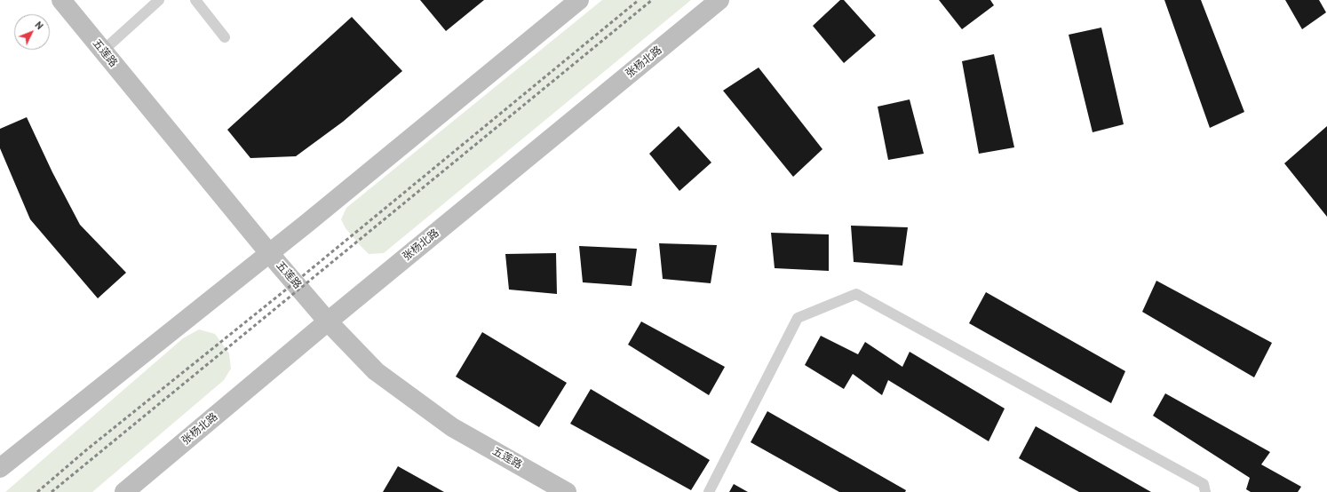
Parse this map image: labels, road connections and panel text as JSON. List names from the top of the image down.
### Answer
{
  "streets": {
    "main road": ["五莲路", "张杨北路"]
  },
  "crossings": [
    ["五莲路", "张杨北路"]
  ],
  "north": "top right"
}
